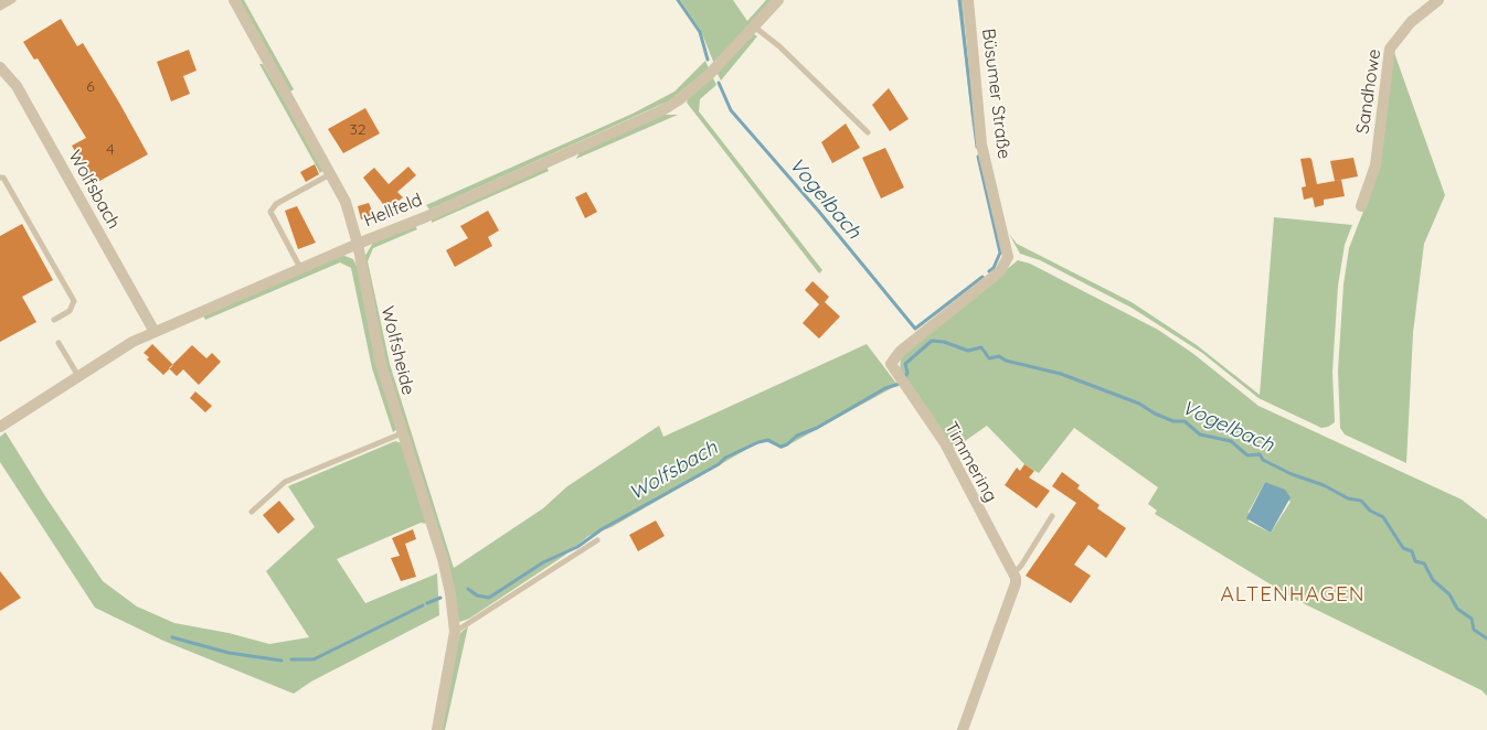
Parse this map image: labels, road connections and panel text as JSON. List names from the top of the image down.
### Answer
{
  "streets": {
    "street": [
      "Sandhowe",
      "Büsumer Straße",
      "Wolfsbach",
      "Hellfeld",
      "Wolfsheide",
      "Timmering"
    ]
  },
  "crossings": [
    ["Büsumer Straße", "Timmering"],
    ["Wolfsbach", "Hellfeld"],
    ["Hellfeld", "Wolfsheide"]
  ],
  "districts": ["ALTENHAGEN"],
  "water": ["Vogelbach", "Wolfsbach"],
  "house_numbers": ["6", "32", "4"]
}
